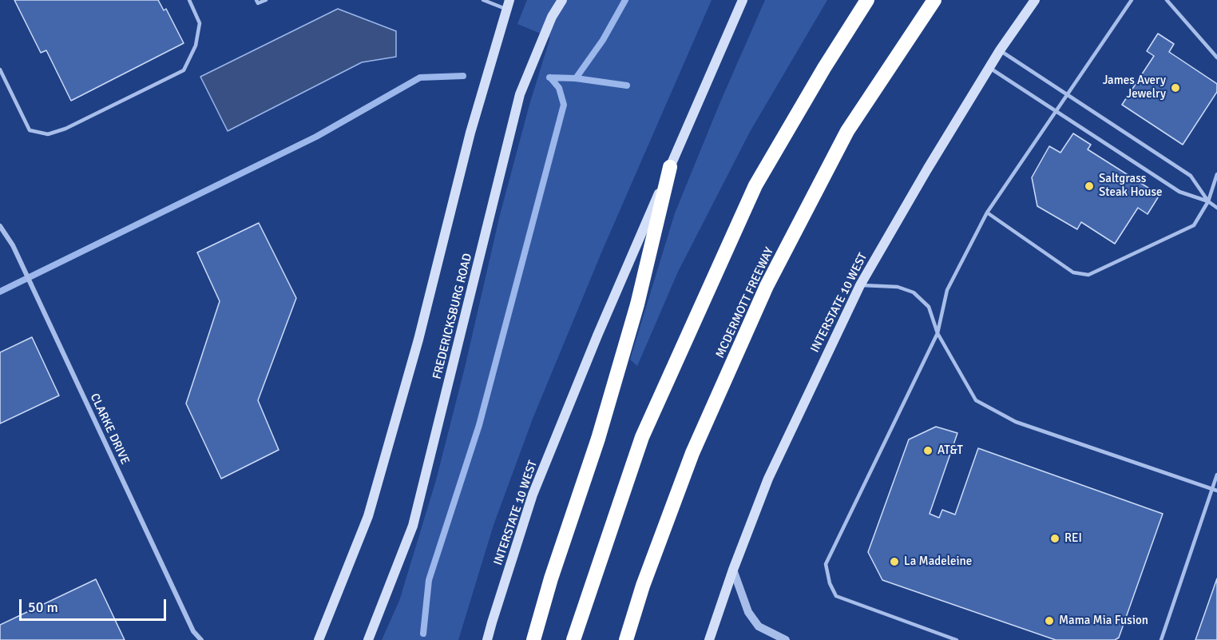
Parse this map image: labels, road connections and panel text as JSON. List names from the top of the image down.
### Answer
{
  "streets": {
    "highway": ["MCDERMOTT FREEWAY"],
    "main road": ["INTERSTATE 10 WEST", "FREDERICKSBURG ROAD"],
    "street": ["CLARKE DRIVE"]
  },
  "places": [
    "James Avery Jewelry",
    "Saltgrass Steak House",
    "AT&T",
    "REI",
    "La Madeleine",
    "Mama Mia Fusion"
  ],
  "scale_bar": "50 m"
}
